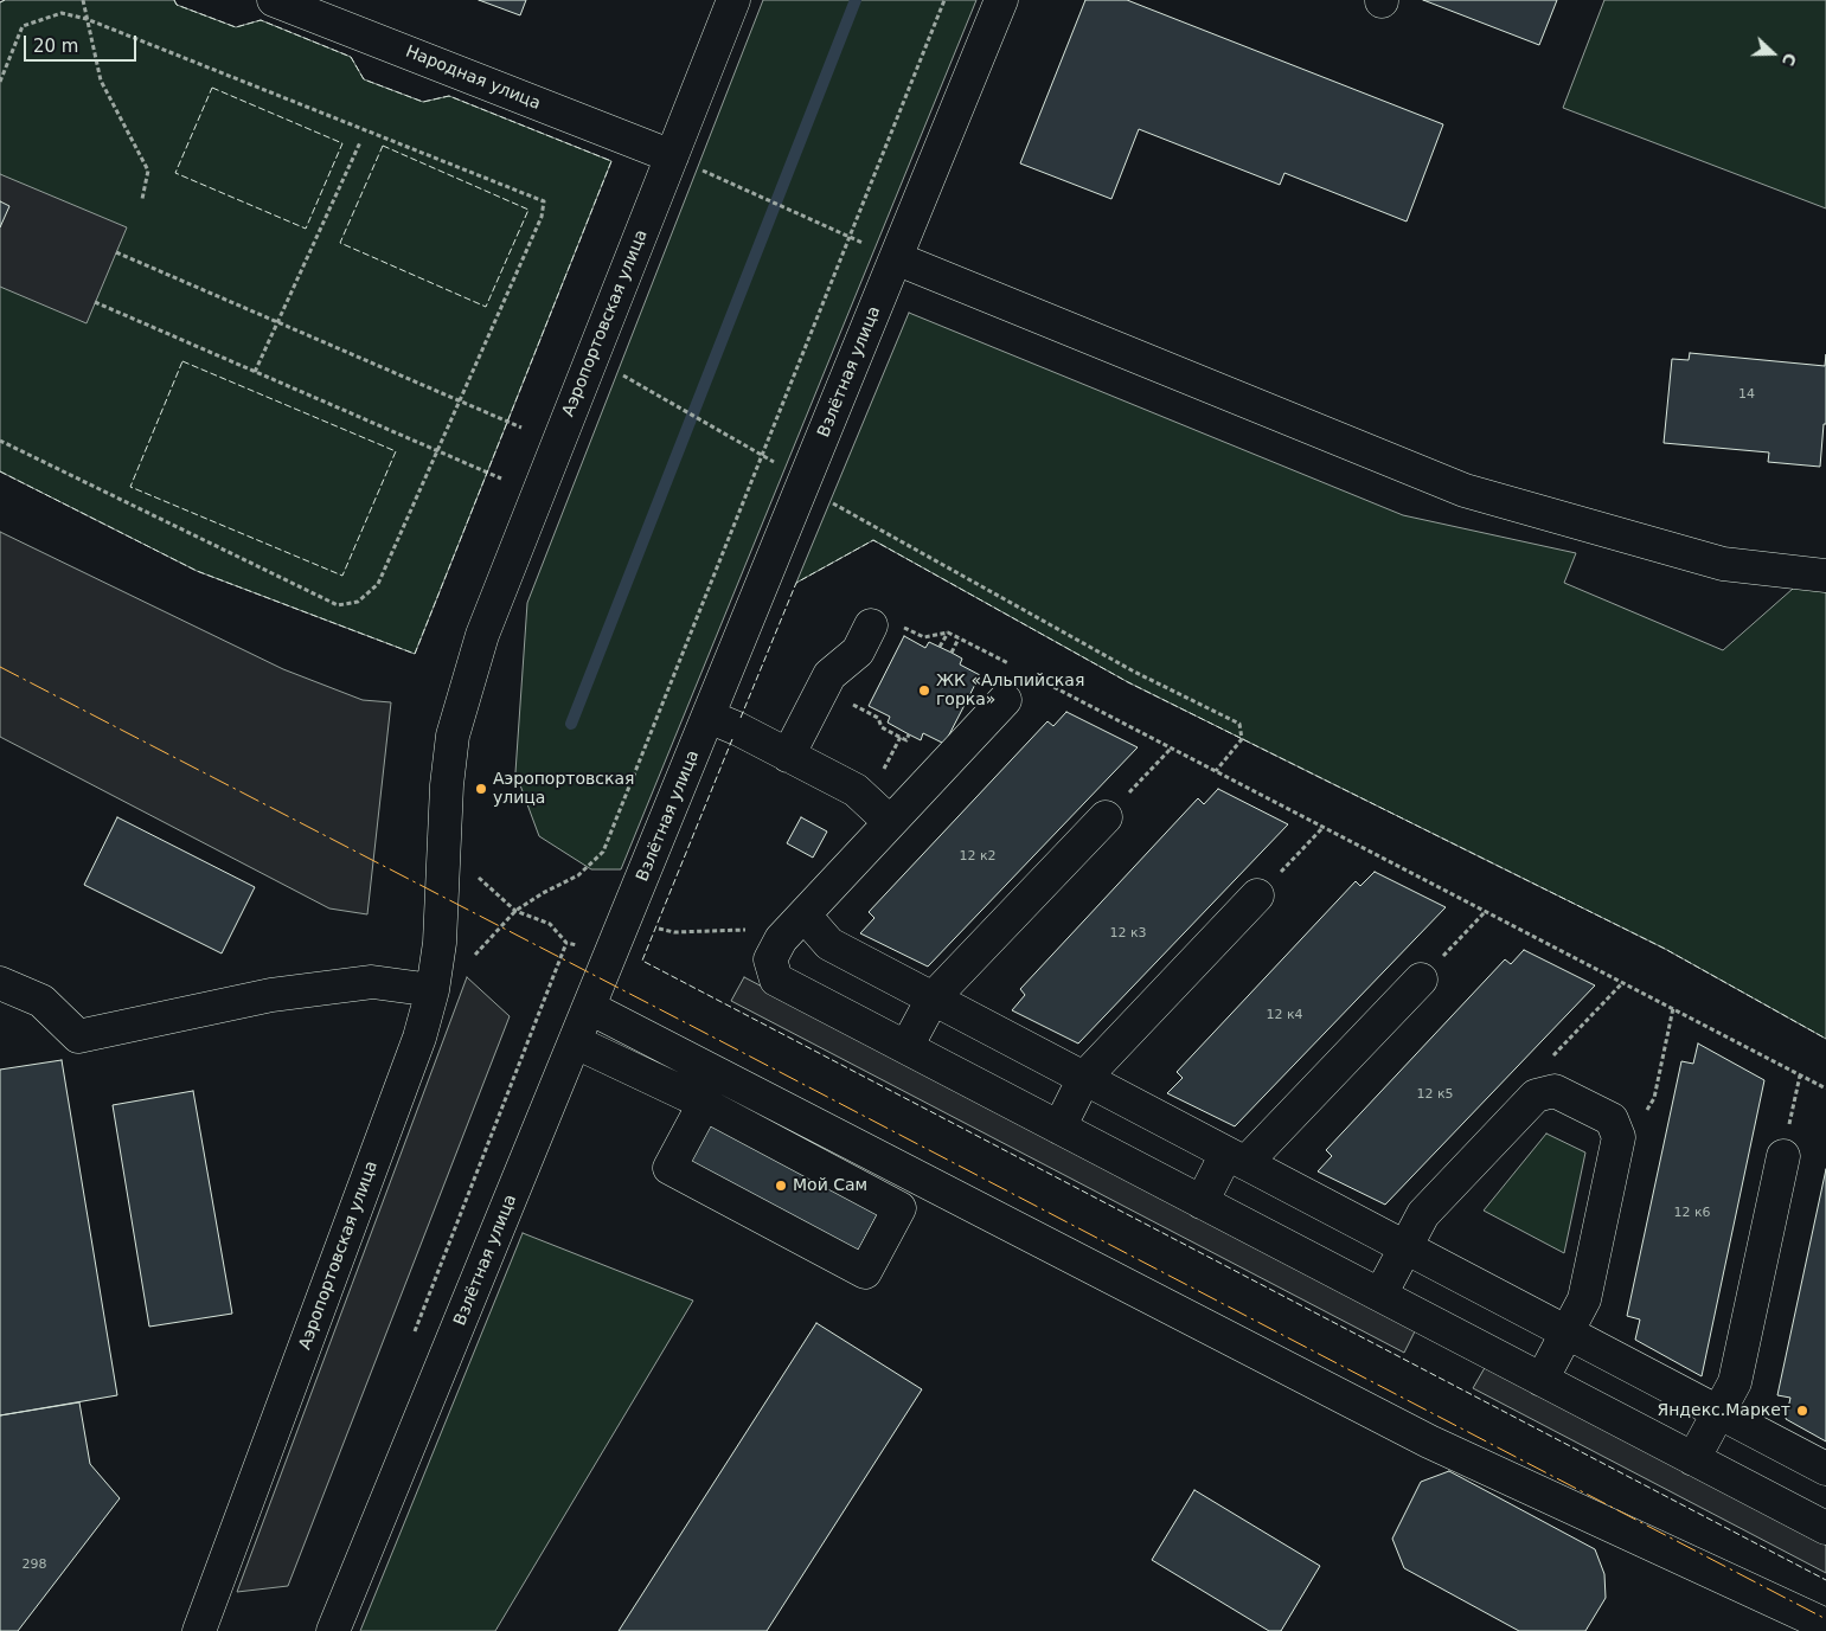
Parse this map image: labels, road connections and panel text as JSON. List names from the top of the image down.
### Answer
{
  "streets": {
    "street": ["Народная улица", "Аэропортовская улица", "Взлётная улица"]
  },
  "crossings": [
    ["Народная улица", "Аэропортовская улица"]
  ],
  "places": [
    "ЖК «Альпийская горка»",
    "Аэропортовская улица",
    "Мой Сам",
    "Яндекс.Маркет"
  ],
  "house_numbers": [
    "14",
    "12 к2",
    "12 к3",
    "12 к4",
    "12 к5",
    "12 к6",
    "298"
  ],
  "scale_bar": "20 m",
  "north": "right"
}
